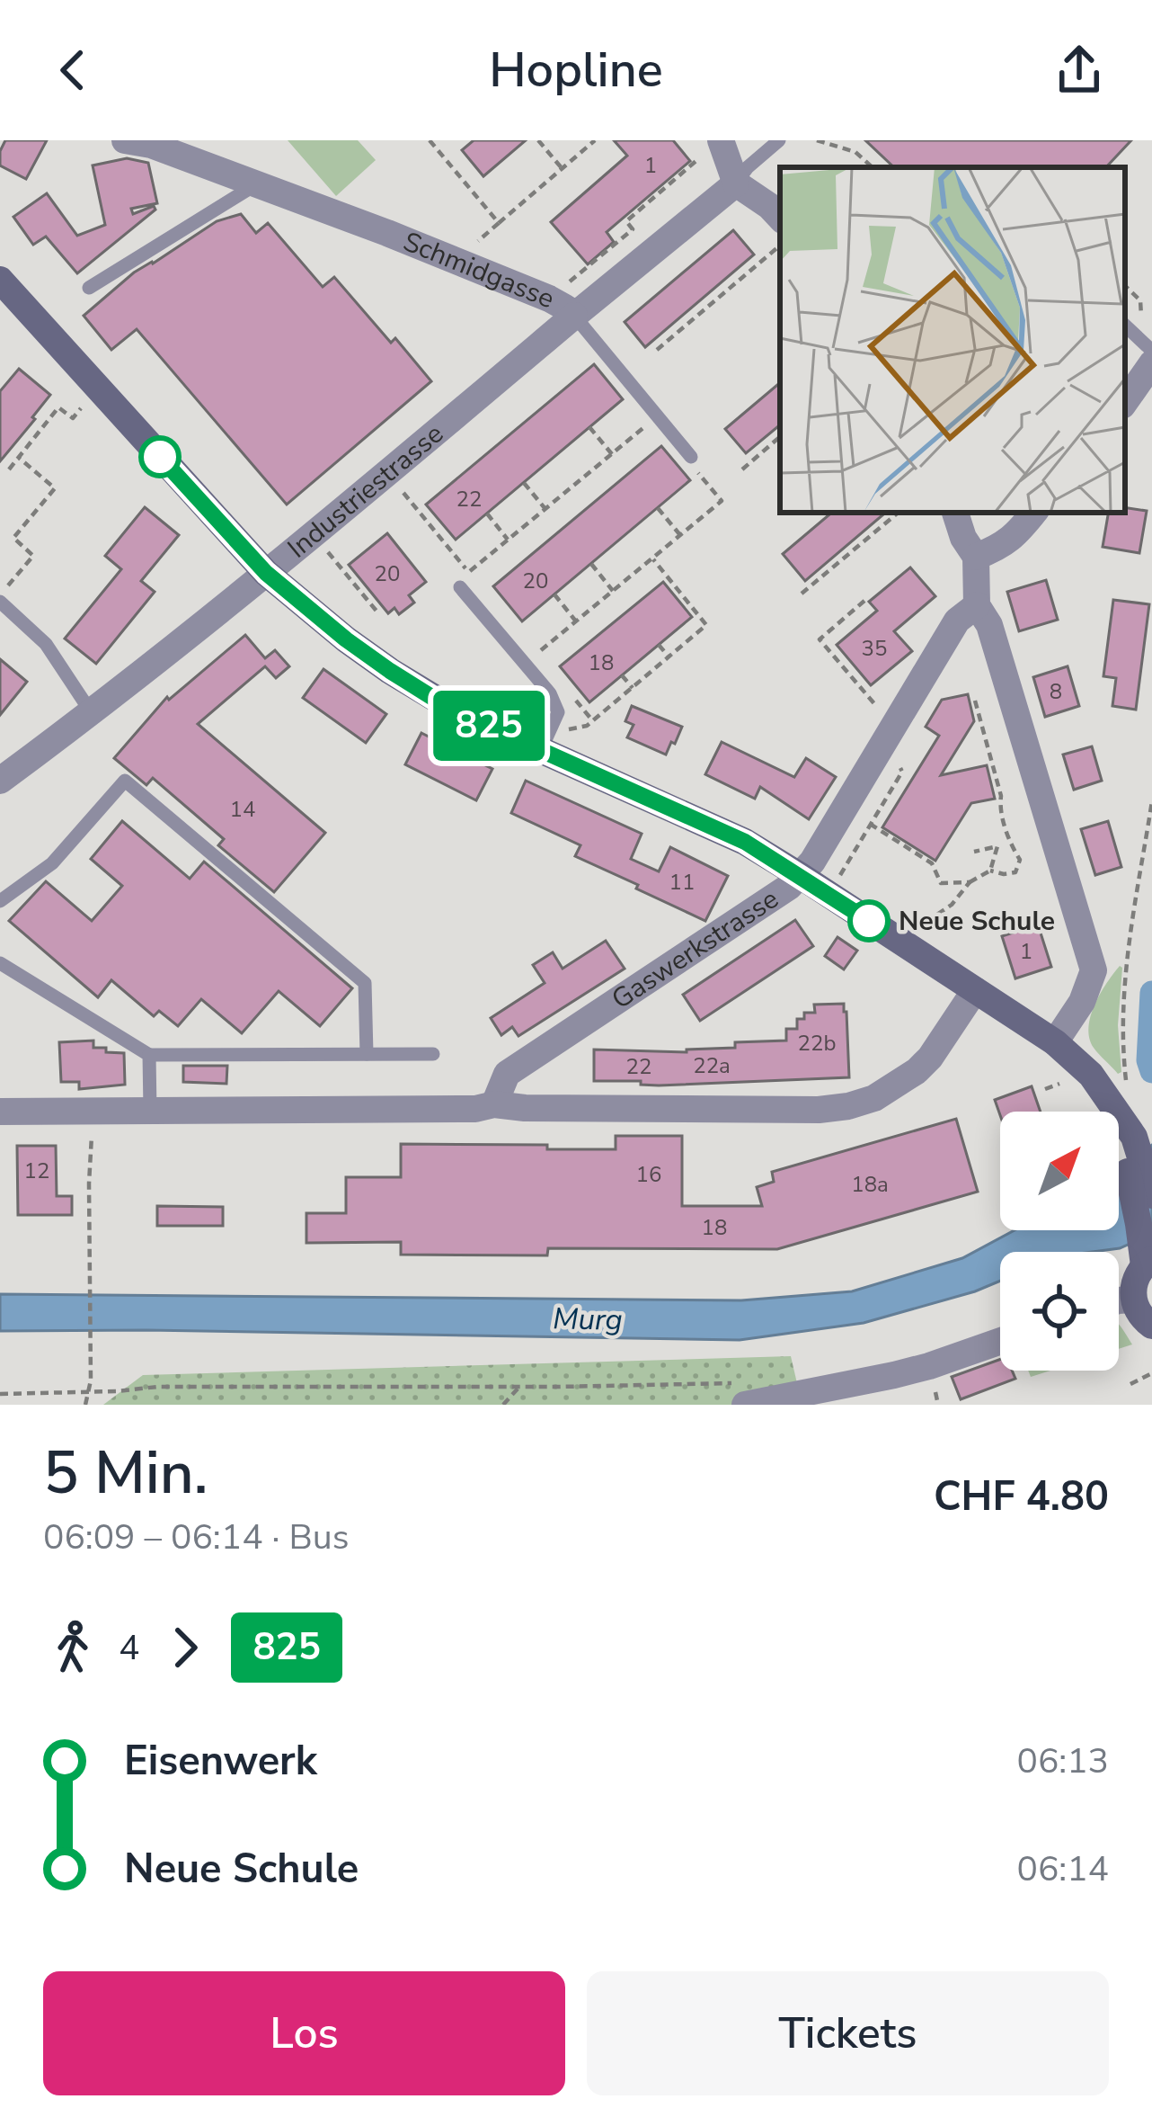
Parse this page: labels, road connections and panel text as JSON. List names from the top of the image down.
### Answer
{
  "streets": {
    "street": ["Schmidgasse", "Industriestrasse", "Gaswerkstrasse"]
  },
  "crossings": [
    ["Schmidgasse", "Industriestrasse"]
  ],
  "water": ["Murg"],
  "places": ["Neue Schule"],
  "lines": ["bus line 825"],
  "house_numbers": [
    "1",
    "22",
    "20",
    "20",
    "35",
    "18",
    "8",
    "14",
    "11",
    "1",
    "22b",
    "22a",
    "22",
    "12",
    "16",
    "18a",
    "18"
  ],
  "north": "top right",
  "page": {
    "header": "Hopline",
    "on_map": "825",
    "heading": ["5 Min.", "06:09 – 06:14 · Bus", "CHF 4.80"],
    "legs": ["4", "825"],
    "list": [
      {
        "name": "Eisenwerk",
        "value": "06:13"
      },
      {
        "name": "Neue Schule",
        "value": "06:14"
      }
    ],
    "buttons": ["Los", "Tickets"]
  }
}
